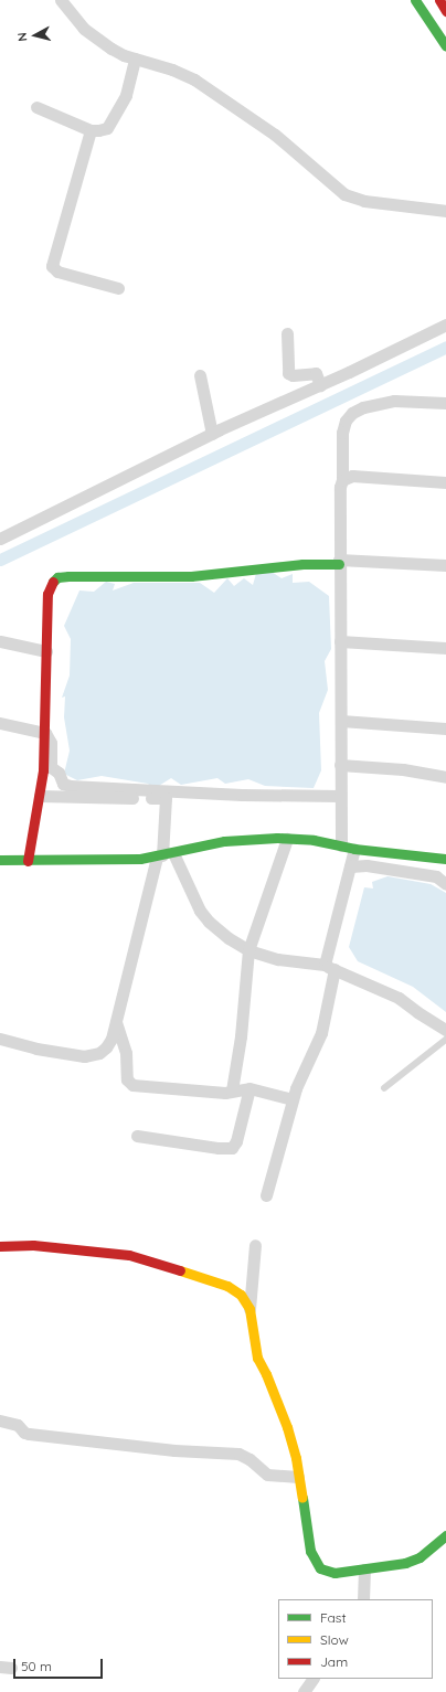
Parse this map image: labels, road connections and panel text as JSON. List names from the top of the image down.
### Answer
{
  "legend": ["Fast", "Slow", "Jam"],
  "scale_bar": "50 m",
  "north": "left"
}
